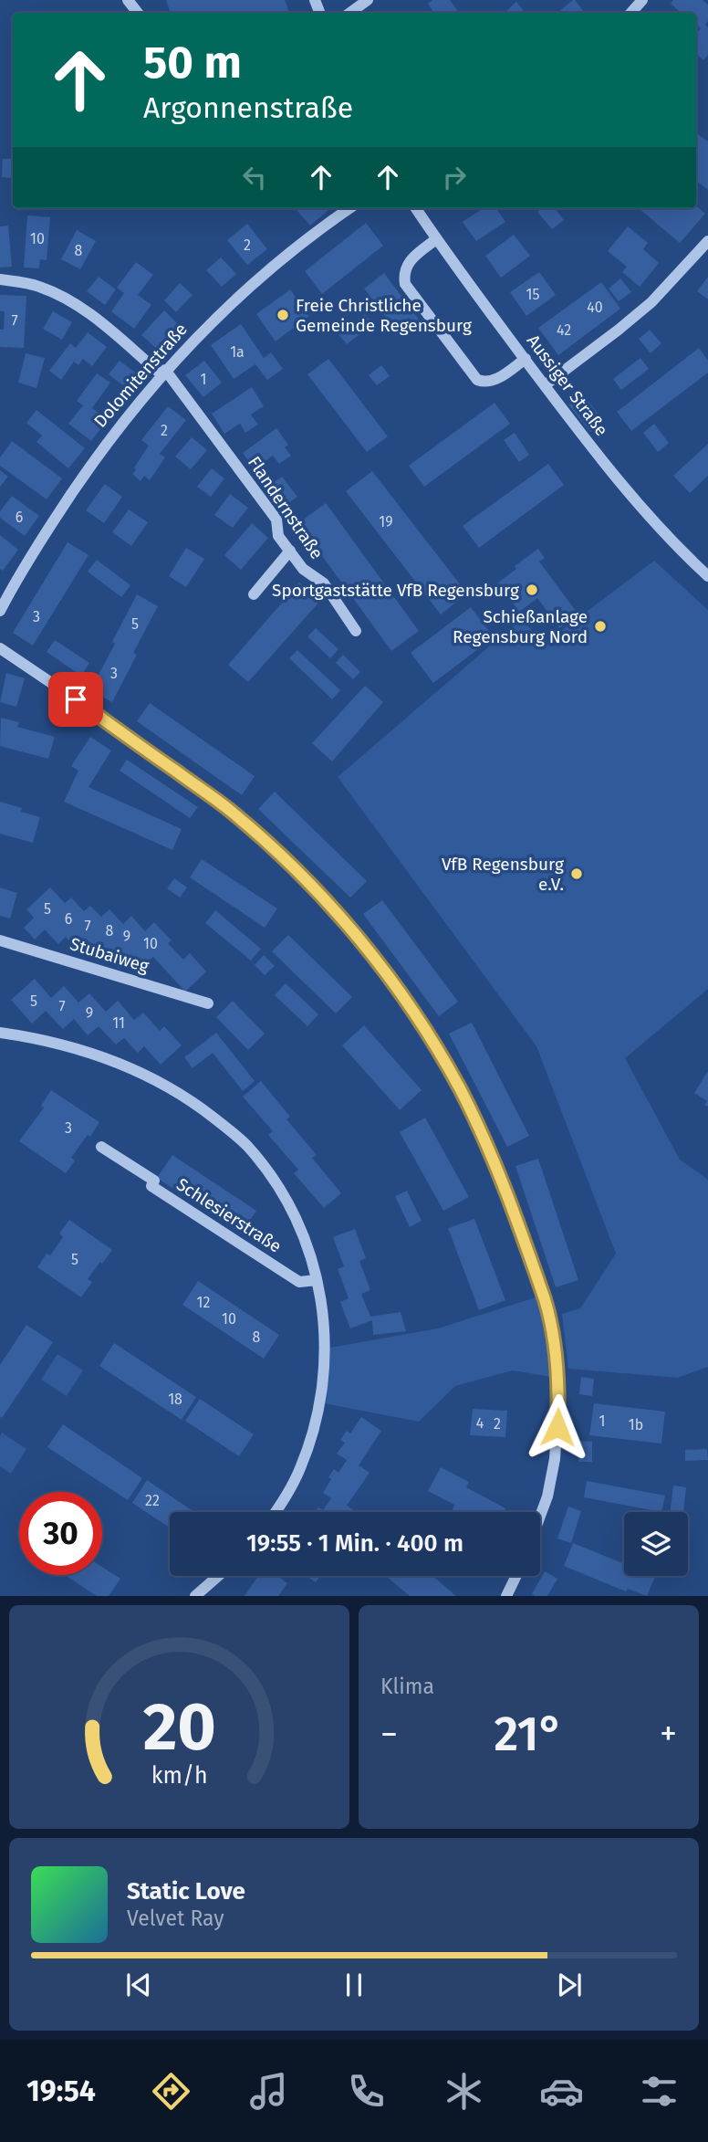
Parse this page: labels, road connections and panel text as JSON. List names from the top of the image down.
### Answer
{
  "streets": {
    "street": [
      "Dolomitenstraße",
      "Aussiger Straße",
      "Flandernstraße",
      "Stubaiweg",
      "Schlesierstraße"
    ]
  },
  "crossings": [
    ["Dolomitenstraße", "Flandernstraße"]
  ],
  "places": [
    "Freie Christliche Gemeinde Regensburg",
    "Sportgaststätte VfB Regensburg",
    "Schießanlage Regensburg Nord",
    "VfB Regensburg e.V."
  ],
  "house_numbers": [
    "10",
    "2",
    "8",
    "15",
    "40",
    "7",
    "42",
    "1a",
    "1",
    "2",
    "6",
    "19",
    "3",
    "5",
    "3",
    "5",
    "6",
    "7",
    "8",
    "9",
    "10",
    "5",
    "7",
    "9",
    "11",
    "3",
    "5",
    "12",
    "10",
    "8",
    "18",
    "1",
    "4",
    "2",
    "1b",
    "22"
  ],
  "page": {
    "turn": ["50 m", "Argonnenstraße"],
    "limit": "30",
    "trip": "19:55 · 1 Min. · 400 m",
    "tile": "Klima",
    "heat": ["−", "21°", "+"],
    "song": ["Static Love", "Velvet Ray"],
    "tabs": "19:54",
    "gauge": ["20", "km/h"]
  }
}
